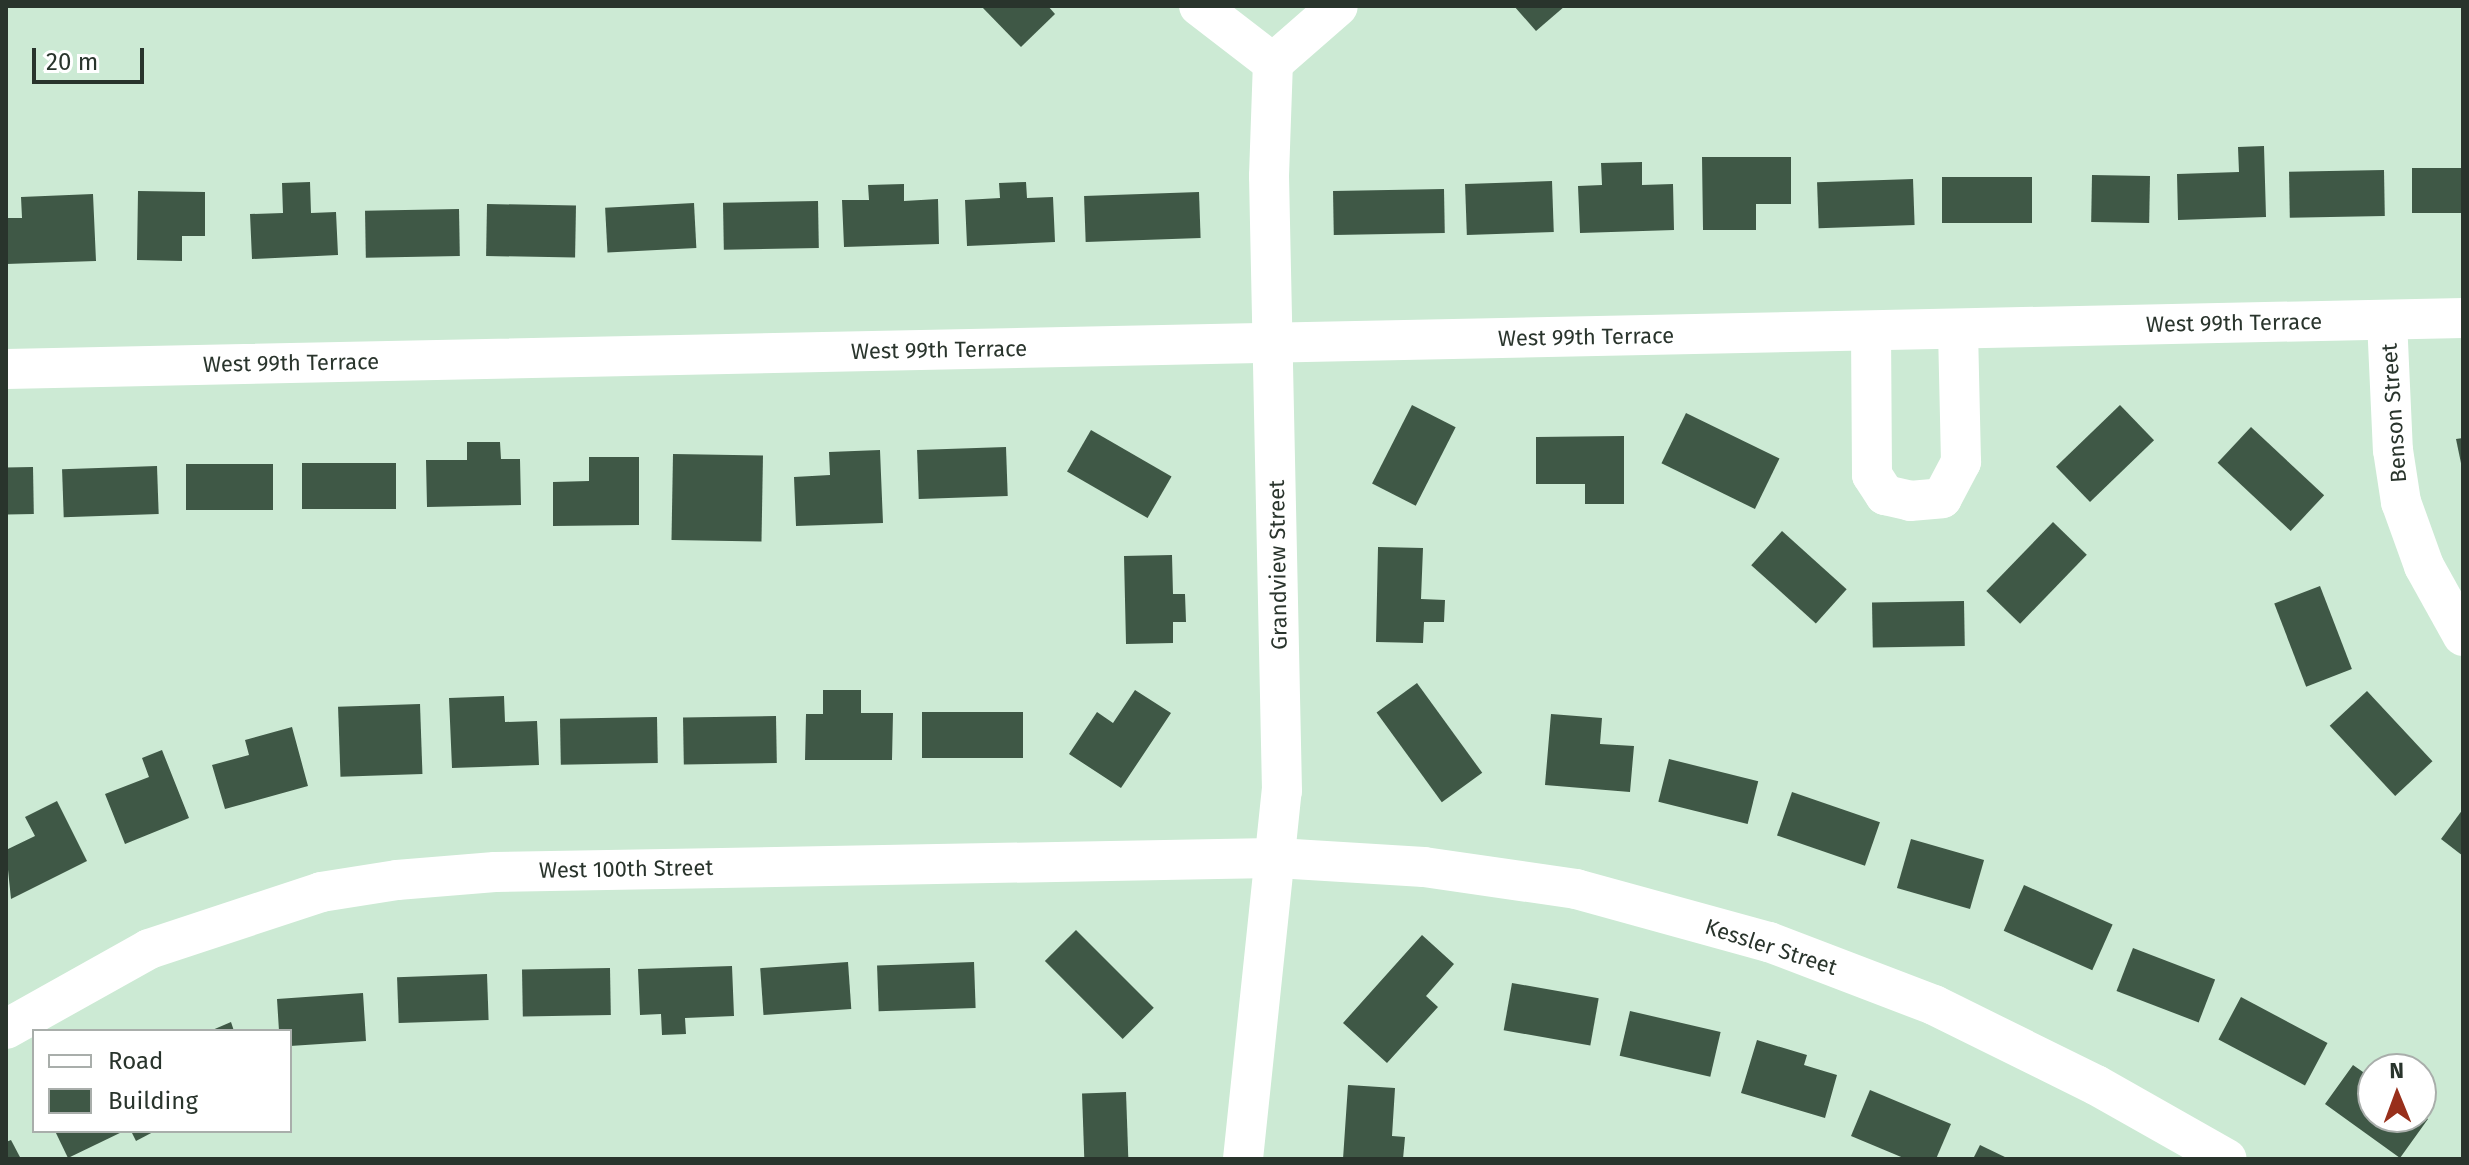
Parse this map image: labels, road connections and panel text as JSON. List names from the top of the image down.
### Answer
{
  "streets": {
    "street": [
      "West 99th Terrace",
      "Benson Street",
      "Grandview Street",
      "West 100th Street",
      "Kessler Street"
    ]
  },
  "crossings": [
    ["West 99th Terrace", "Benson Street"],
    ["West 99th Terrace", "Grandview Street"],
    ["Grandview Street", "West 100th Street"],
    ["Grandview Street", "Kessler Street"],
    ["West 100th Street", "Kessler Street"]
  ],
  "legend": ["Road", "Building"],
  "scale_bar": "20 m",
  "north": "top"
}
